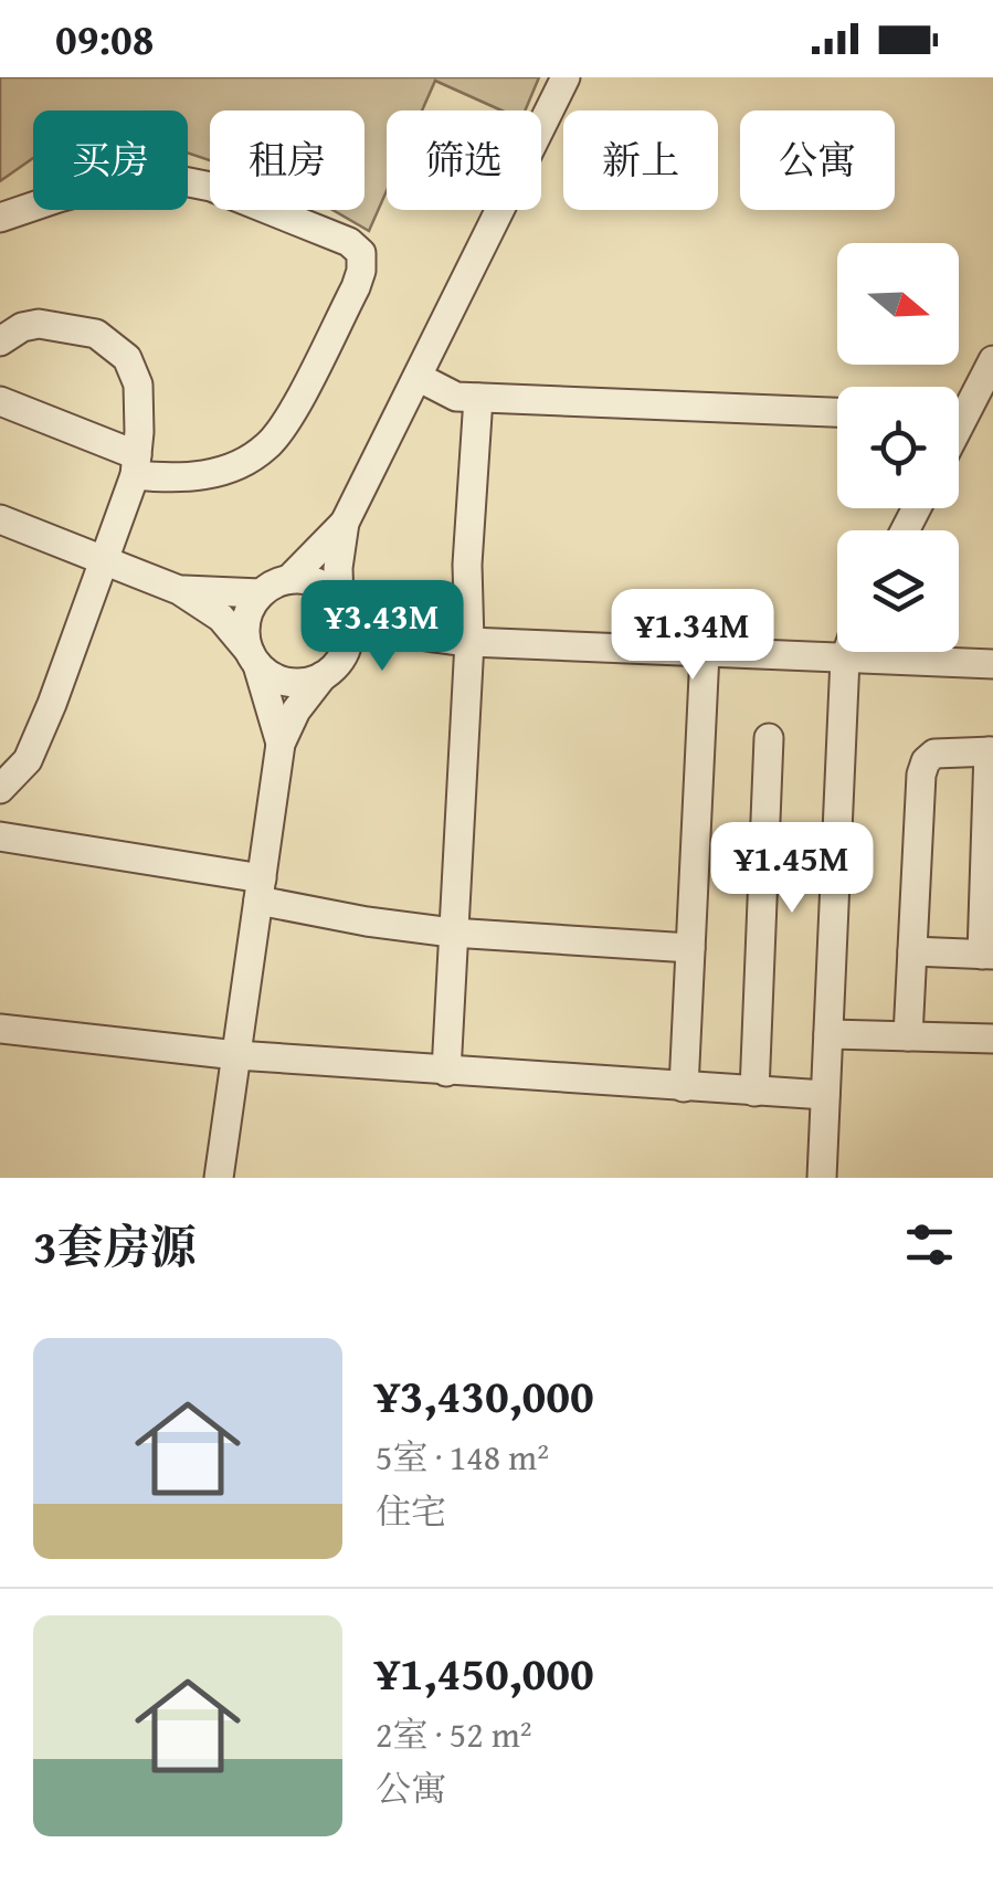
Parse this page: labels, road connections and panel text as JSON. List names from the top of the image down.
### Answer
{
  "north": "right",
  "page": {
    "status": "09:08",
    "chip": [
      "买房",
      "租房",
      "筛选",
      "新上",
      "公寓"
    ],
    "price": ["¥3.43M", "¥1.34M", "¥1.45M"],
    "heading": "3套房源",
    "list": [
      {
        "name": "¥3,430,000",
        "note": "5室 · 148 m² · 住宅"
      },
      {
        "name": "¥1,450,000",
        "note": "2室 · 52 m² · 公寓"
      }
    ]
  }
}
